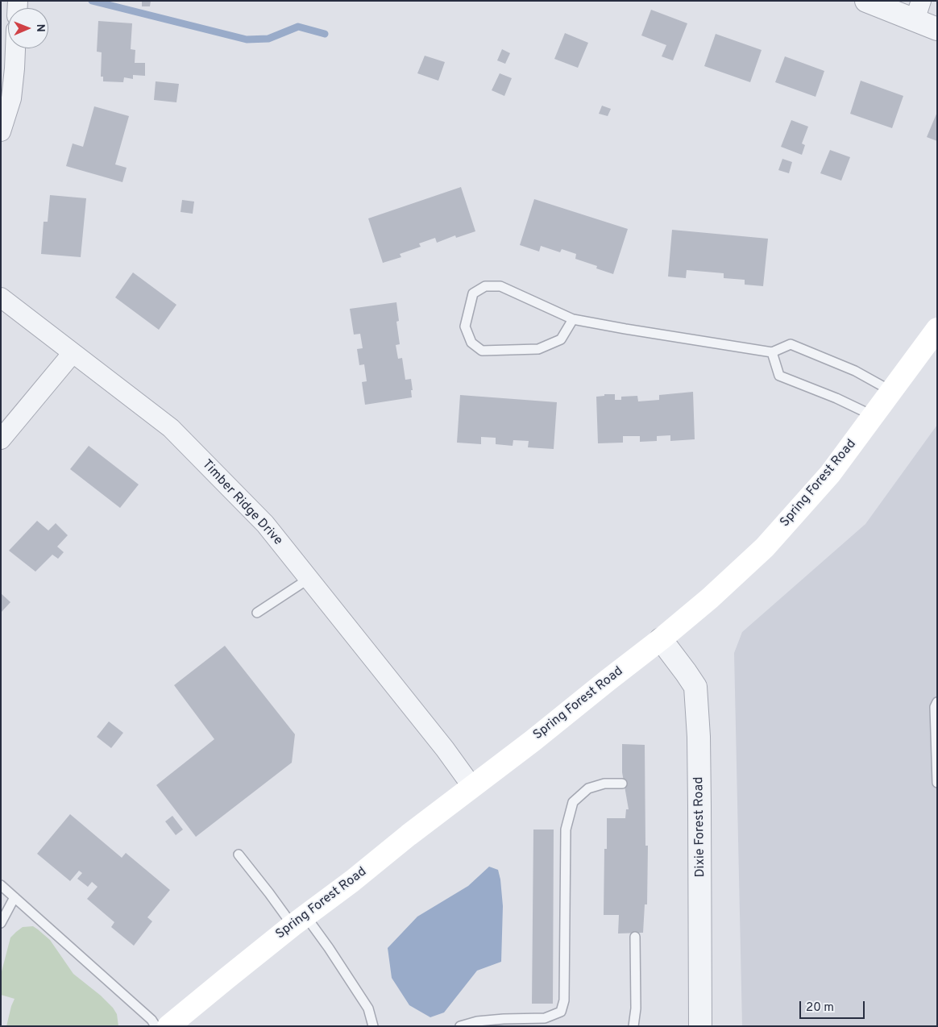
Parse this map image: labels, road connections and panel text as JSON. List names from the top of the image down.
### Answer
{
  "streets": {
    "main road": ["Spring Forest Road"],
    "street": ["Timber Ridge Drive", "Dixie Forest Road"]
  },
  "crossings": [
    ["Spring Forest Road", "Timber Ridge Drive"],
    ["Spring Forest Road", "Dixie Forest Road"]
  ],
  "scale_bar": "20 m",
  "north": "right"
}
